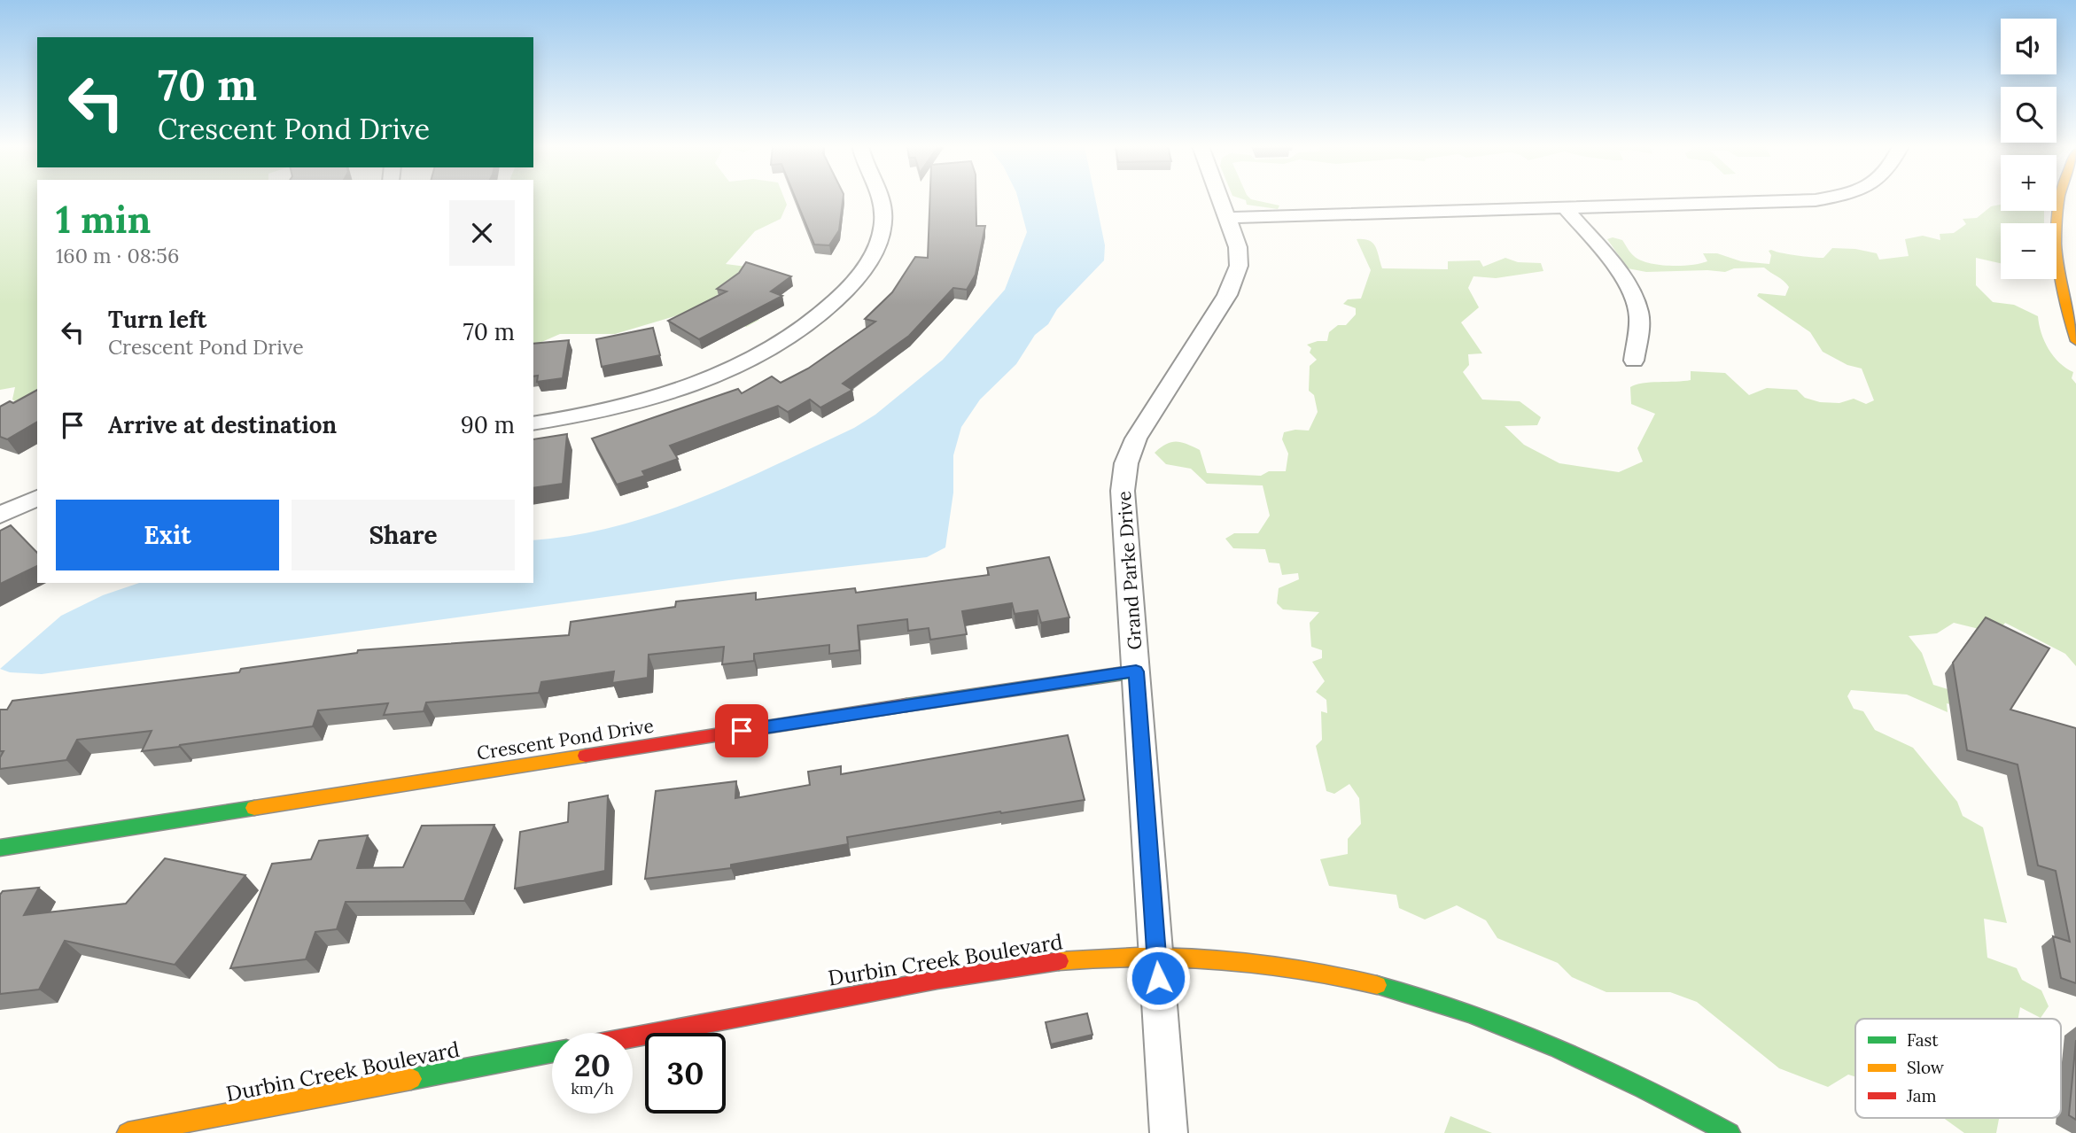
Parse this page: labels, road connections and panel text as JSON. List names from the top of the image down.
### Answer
{
  "streets": {
    "street": ["Grand Parke Drive", "Crescent Pond Drive", "Durbin Creek Boulevard"]
  },
  "crossings": [
    ["Grand Parke Drive", "Crescent Pond Drive"],
    ["Grand Parke Drive", "Durbin Creek Boulevard"]
  ],
  "legend": ["Fast", "Slow", "Jam"],
  "page": {
    "map_buttons": ["+", "−"],
    "turn": ["70 m", "Crescent Pond Drive"],
    "heading": ["1 min", "160 m · 08:56"],
    "list": [
      {
        "name": "Turn left",
        "note": "Crescent Pond Drive",
        "value": "70 m"
      },
      {
        "name": "Arrive at destination",
        "value": "90 m"
      }
    ],
    "buttons": ["Exit", "Share"],
    "speed": "20 km/h",
    "limit": "30"
  }
}
